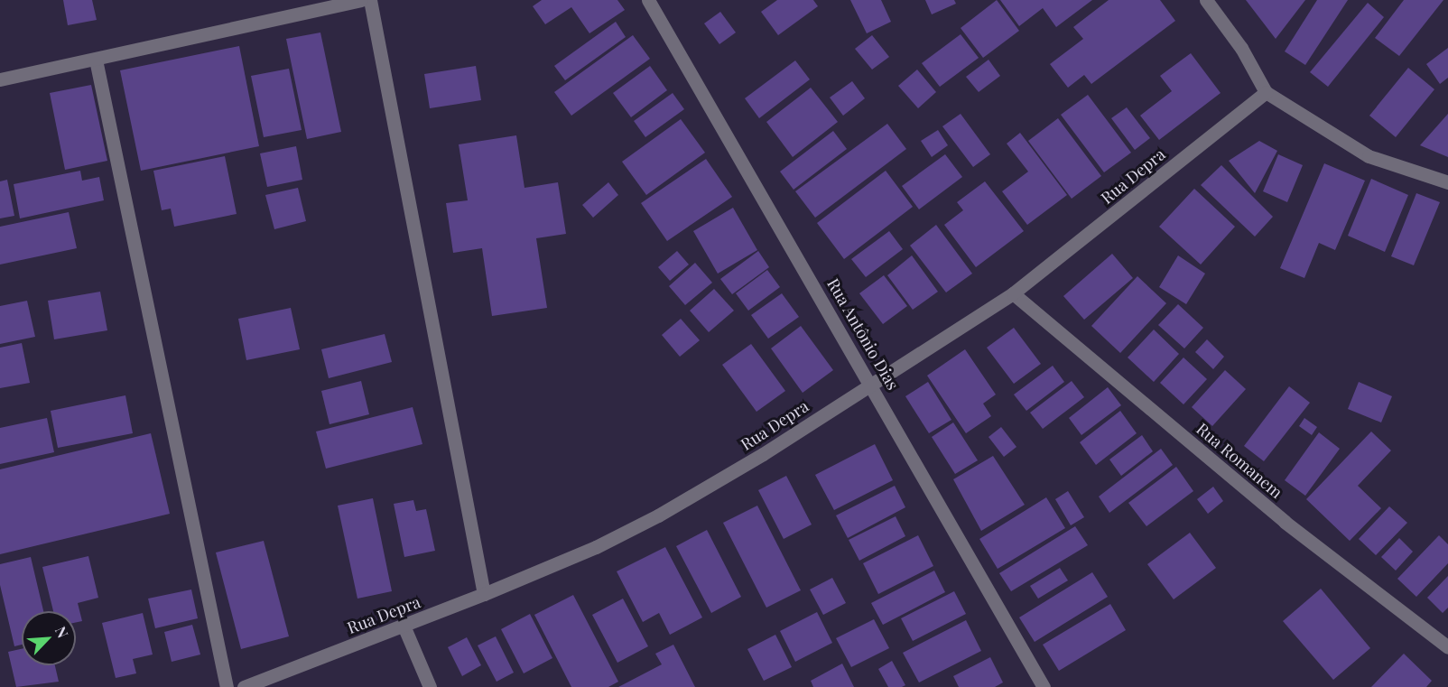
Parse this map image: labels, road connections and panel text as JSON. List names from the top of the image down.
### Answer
{
  "streets": {
    "street": ["Rua Depra", "Rua Antônio Dias", "Rua Romanem"]
  },
  "crossings": [
    ["Rua Depra", "Rua Antônio Dias"],
    ["Rua Depra", "Rua Romanem"]
  ],
  "north": "top right"
}
